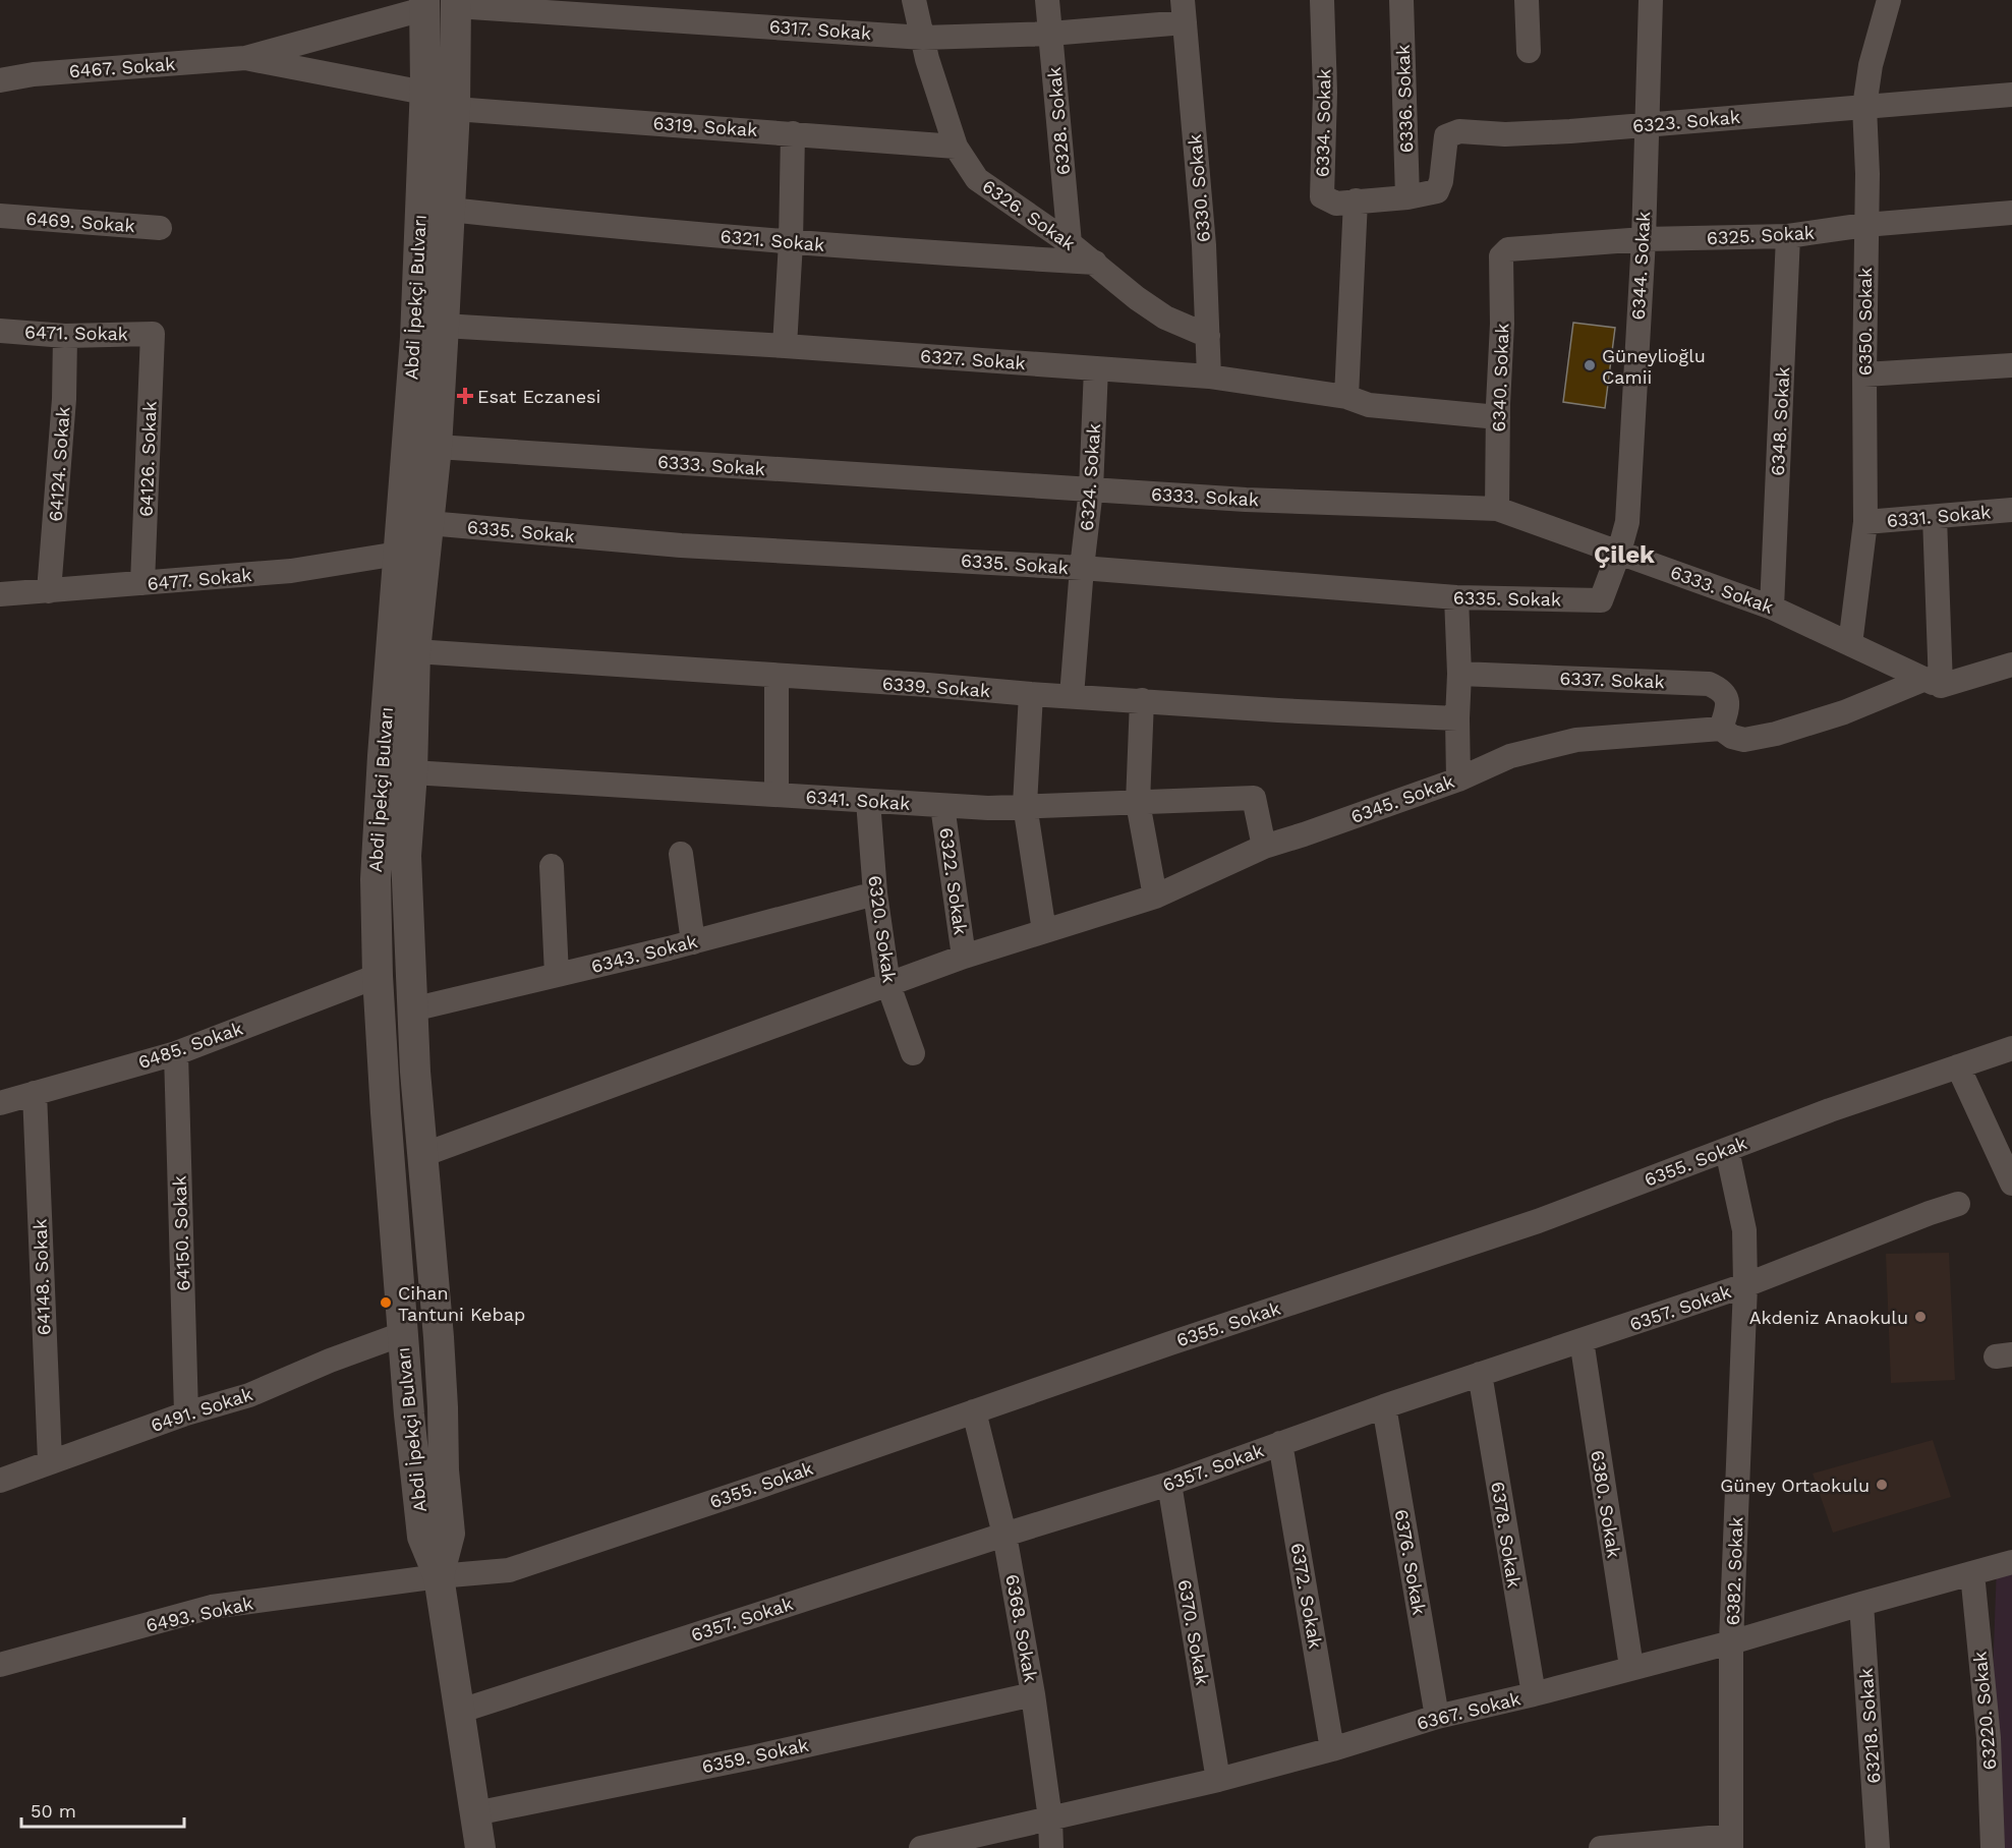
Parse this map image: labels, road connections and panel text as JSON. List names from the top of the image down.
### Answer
{
  "streets": {
    "street": [
      "6317. Sokak",
      "6467. Sokak",
      "6336. Sokak",
      "6328. Sokak",
      "6323. Sokak",
      "6334. Sokak",
      "6319. Sokak",
      "6330. Sokak",
      "6326. Sokak",
      "6469. Sokak",
      "6325. Sokak",
      "6321. Sokak",
      "6344. Sokak",
      "Abdi İpekçi Bulvarı",
      "6350. Sokak",
      "6471. Sokak",
      "6327. Sokak",
      "6340. Sokak",
      "6348. Sokak",
      "64126. Sokak",
      "64124. Sokak",
      "6333. Sokak",
      "6324. Sokak",
      "6331. Sokak",
      "6335. Sokak",
      "6477. Sokak",
      "6337. Sokak",
      "6339. Sokak",
      "6345. Sokak",
      "6341. Sokak",
      "6322. Sokak",
      "6320. Sokak",
      "6343. Sokak",
      "6485. Sokak",
      "6355. Sokak",
      "64150. Sokak",
      "64148. Sokak",
      "6357. Sokak",
      "6491. Sokak",
      "6380. Sokak",
      "6378. Sokak",
      "6376. Sokak",
      "6382. Sokak",
      "6372. Sokak",
      "6493. Sokak",
      "6368. Sokak",
      "6370. Sokak",
      "6367. Sokak",
      "63220. Sokak",
      "63218. Sokak",
      "6359. Sokak"
    ]
  },
  "crossings": [
    ["6317. Sokak", "6328. Sokak"],
    ["6317. Sokak", "6330. Sokak"],
    ["6317. Sokak", "6326. Sokak"],
    ["6317. Sokak", "Abdi İpekçi Bulvarı"],
    ["6467. Sokak", "Abdi İpekçi Bulvarı"],
    ["6336. Sokak", "6323. Sokak"],
    ["6336. Sokak", "6334. Sokak"],
    ["6328. Sokak", "6326. Sokak"],
    ["6323. Sokak", "6334. Sokak"],
    ["6323. Sokak", "6344. Sokak"],
    ["6323. Sokak", "6350. Sokak"],
    ["6319. Sokak", "6326. Sokak"],
    ["6319. Sokak", "Abdi İpekçi Bulvarı"],
    ["6330. Sokak", "6326. Sokak"],
    ["6330. Sokak", "6327. Sokak"],
    ["6326. Sokak", "6321. Sokak"],
    ["6325. Sokak", "6344. Sokak"],
    ["6325. Sokak", "6350. Sokak"],
    ["6325. Sokak", "6340. Sokak"],
    ["6325. Sokak", "6348. Sokak"],
    ["6321. Sokak", "Abdi İpekçi Bulvarı"],
    ["6344. Sokak", "6333. Sokak"],
    ["6344. Sokak", "6335. Sokak"],
    ["Abdi İpekçi Bulvarı", "6327. Sokak"],
    ["Abdi İpekçi Bulvarı", "6333. Sokak"],
    ["Abdi İpekçi Bulvarı", "6335. Sokak"],
    ["Abdi İpekçi Bulvarı", "6477. Sokak"],
    ["Abdi İpekçi Bulvarı", "6339. Sokak"],
    ["Abdi İpekçi Bulvarı", "6345. Sokak"],
    ["Abdi İpekçi Bulvarı", "6341. Sokak"],
    ["Abdi İpekçi Bulvarı", "6343. Sokak"],
    ["Abdi İpekçi Bulvarı", "6485. Sokak"],
    ["Abdi İpekçi Bulvarı", "6355. Sokak"],
    ["Abdi İpekçi Bulvarı", "6357. Sokak"],
    ["Abdi İpekçi Bulvarı", "6491. Sokak"],
    ["Abdi İpekçi Bulvarı", "6493. Sokak"],
    ["Abdi İpekçi Bulvarı", "6359. Sokak"],
    ["6350. Sokak", "6333. Sokak"],
    ["6350. Sokak", "6331. Sokak"],
    ["6471. Sokak", "64126. Sokak"],
    ["6471. Sokak", "64124. Sokak"],
    ["6327. Sokak", "6340. Sokak"],
    ["6327. Sokak", "6324. Sokak"],
    ["6340. Sokak", "6333. Sokak"],
    ["6348. Sokak", "6333. Sokak"],
    ["64126. Sokak", "6477. Sokak"],
    ["64124. Sokak", "6477. Sokak"],
    ["6333. Sokak", "6324. Sokak"],
    ["6333. Sokak", "6345. Sokak"],
    ["6324. Sokak", "6335. Sokak"],
    ["6324. Sokak", "6339. Sokak"],
    ["6337. Sokak", "6345. Sokak"],
    ["6345. Sokak", "6341. Sokak"],
    ["6345. Sokak", "6322. Sokak"],
    ["6345. Sokak", "6320. Sokak"],
    ["6341. Sokak", "6322. Sokak"],
    ["6341. Sokak", "6320. Sokak"],
    ["6320. Sokak", "6343. Sokak"],
    ["6485. Sokak", "64150. Sokak"],
    ["6485. Sokak", "64148. Sokak"],
    ["6355. Sokak", "6382. Sokak"],
    ["6355. Sokak", "6493. Sokak"],
    ["6355. Sokak", "6368. Sokak"],
    ["64150. Sokak", "6491. Sokak"],
    ["64148. Sokak", "6491. Sokak"],
    ["6357. Sokak", "6380. Sokak"],
    ["6357. Sokak", "6378. Sokak"],
    ["6357. Sokak", "6376. Sokak"],
    ["6357. Sokak", "6382. Sokak"],
    ["6357. Sokak", "6372. Sokak"],
    ["6357. Sokak", "6368. Sokak"],
    ["6357. Sokak", "6370. Sokak"],
    ["6380. Sokak", "6367. Sokak"],
    ["6378. Sokak", "6367. Sokak"],
    ["6376. Sokak", "6367. Sokak"],
    ["6382. Sokak", "6367. Sokak"],
    ["6372. Sokak", "6367. Sokak"],
    ["6368. Sokak", "6367. Sokak"],
    ["6368. Sokak", "6359. Sokak"],
    ["6370. Sokak", "6367. Sokak"],
    ["6367. Sokak", "63220. Sokak"],
    ["6367. Sokak", "63218. Sokak"]
  ],
  "districts": ["Çilek"],
  "places": {
    "other": [
      "Güneylioğlu Camii",
      "Cihan Tantuni Kebap",
      "Akdeniz Anaokulu",
      "Güney Ortaokulu"
    ],
    "health": ["Esat Eczanesi"]
  },
  "scale_bar": "50 m"
}
